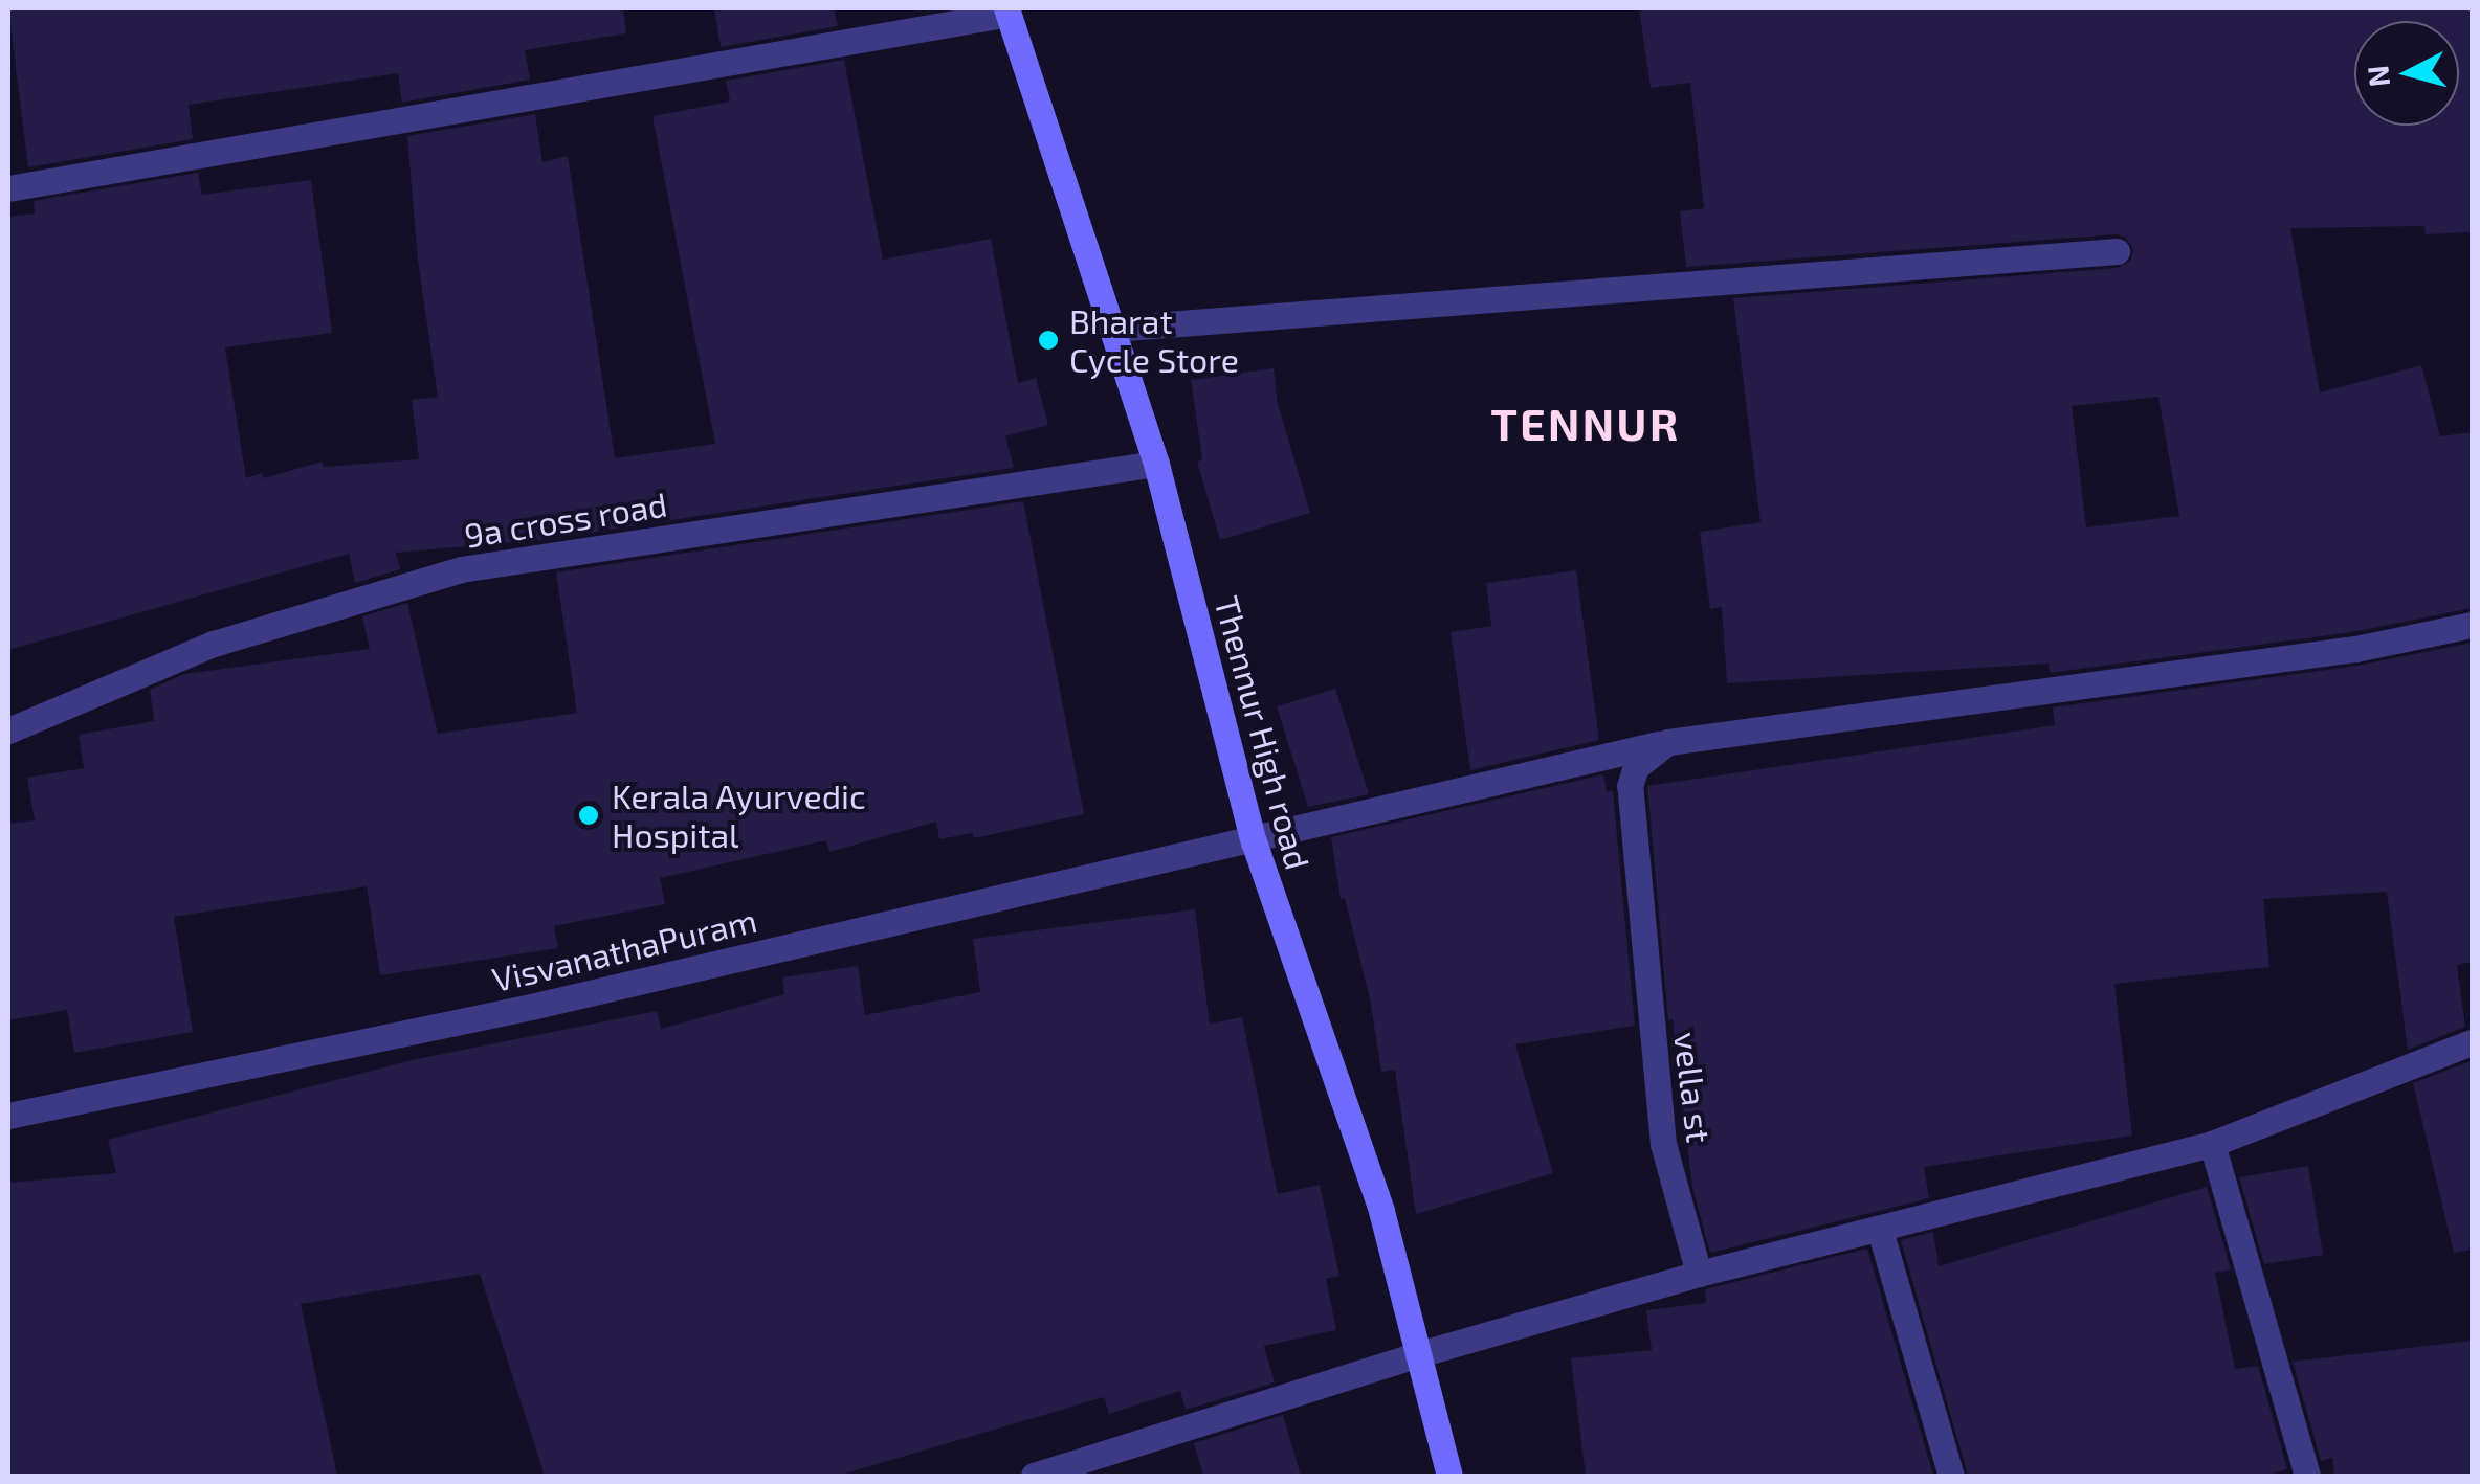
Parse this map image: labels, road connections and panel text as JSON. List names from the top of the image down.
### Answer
{
  "streets": {
    "main road": ["Thennur High road"],
    "street": ["9a cross road", "VisvanathaPuram", "vella st"]
  },
  "crossings": [
    ["9a cross road", "Thennur High road"],
    ["Thennur High road", "VisvanathaPuram"],
    ["VisvanathaPuram", "vella st"]
  ],
  "districts": ["TENNUR"],
  "places": ["Bharat Cycle Store", "Kerala Ayurvedic Hospital"],
  "north": "left"
}
